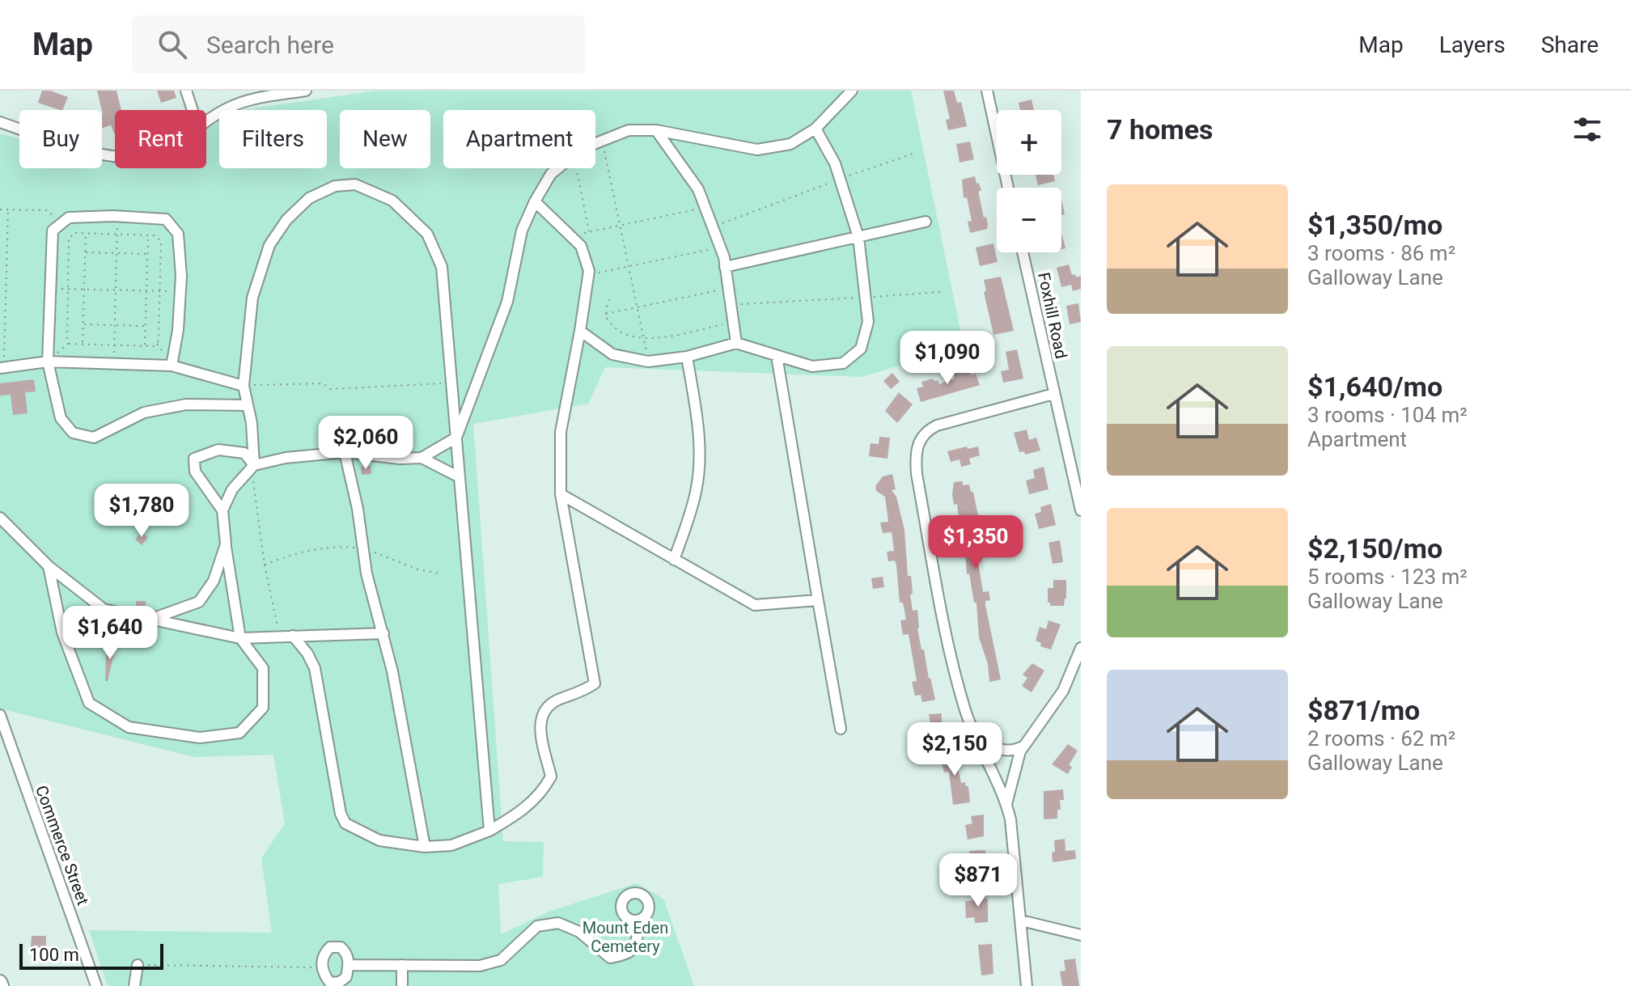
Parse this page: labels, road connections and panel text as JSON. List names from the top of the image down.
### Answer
{
  "streets": {
    "street": ["Foxhill Road", "Commerce Street"]
  },
  "parks": ["Mount Eden Cemetery"],
  "scale_bar": "100 m",
  "page": {
    "header": "Map",
    "search": "Search here",
    "nav": ["Map", "Layers", "Share"],
    "heading": "7 homes",
    "map_buttons": ["+", "−"],
    "chip": [
      "Buy",
      "Rent",
      "Filters",
      "New",
      "Apartment"
    ],
    "list": [
      {
        "name": "$1,350/mo",
        "note": "3 rooms · 86 m² · Galloway Lane"
      },
      {
        "name": "$1,640/mo",
        "note": "3 rooms · 104 m² · Apartment"
      },
      {
        "name": "$2,150/mo",
        "note": "5 rooms · 123 m² · Galloway Lane"
      },
      {
        "name": "$871/mo",
        "note": "2 rooms · 62 m² · Galloway Lane"
      }
    ],
    "price": [
      "$1,090",
      "$2,060",
      "$1,780",
      "$1,350",
      "$1,640",
      "$2,150",
      "$871"
    ],
    "scale": "100 m"
  }
}
